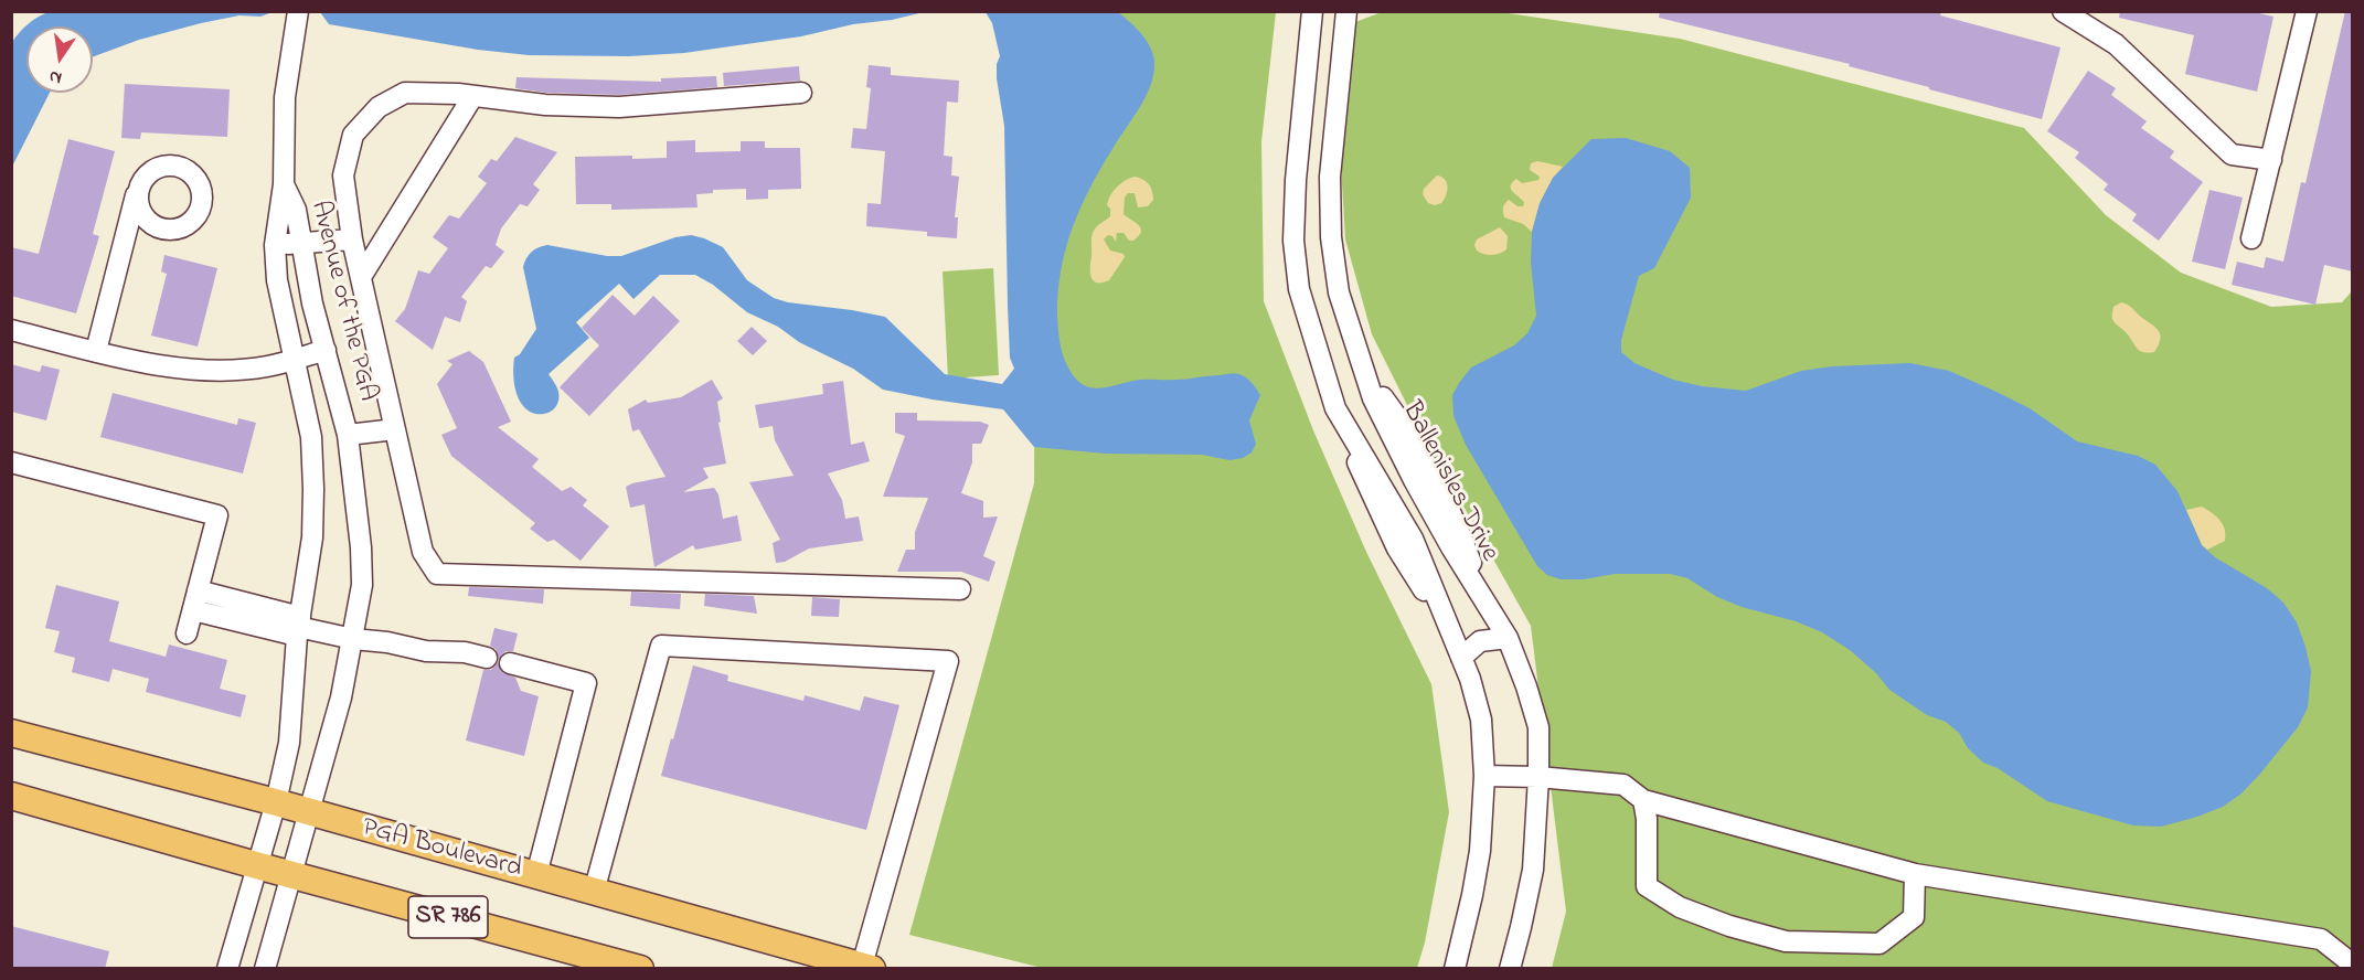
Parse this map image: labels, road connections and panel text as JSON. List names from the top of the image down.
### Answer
{
  "streets": {
    "main road": ["PGA Boulevard", "SR 786"],
    "street": ["Avenue of the PGA", "Ballenisles Drive"]
  },
  "crossings": [
    ["Avenue of the PGA", "PGA Boulevard"],
    ["Avenue of the PGA", "SR 786"]
  ],
  "north": "bottom"
}
